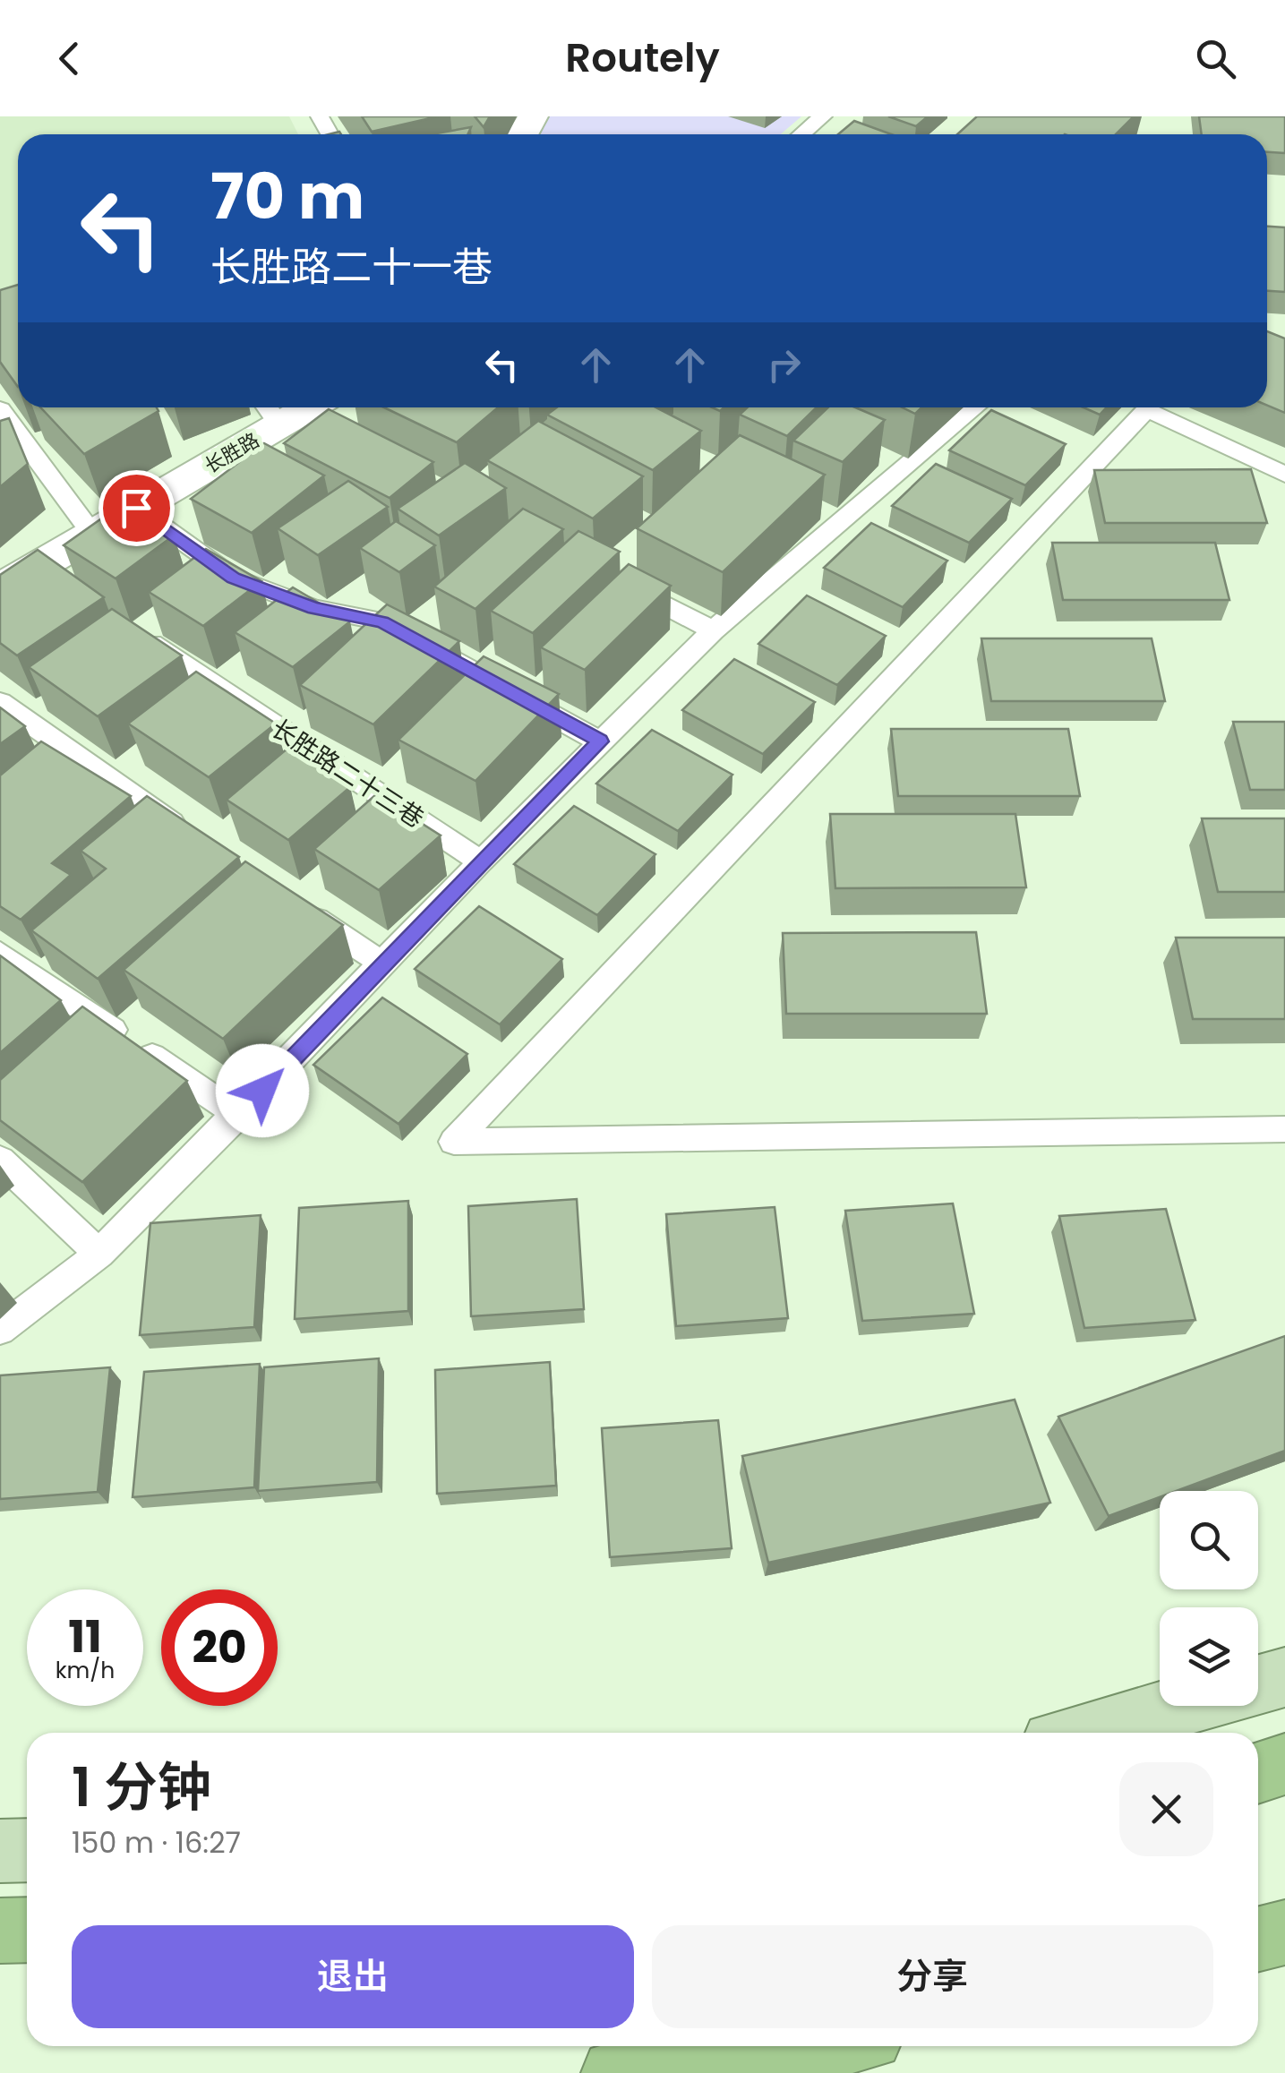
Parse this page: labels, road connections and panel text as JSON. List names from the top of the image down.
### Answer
{
  "streets": {
    "street": ["长胜路"],
    "lane": ["长胜路二十三巷"]
  },
  "page": {
    "header": "Routely",
    "turn": ["70 m", "长胜路二十一巷"],
    "speed": "11 km/h",
    "limit": "20",
    "heading": ["1 分钟", "150 m · 16:27"],
    "buttons": ["退出", "分享"]
  }
}
